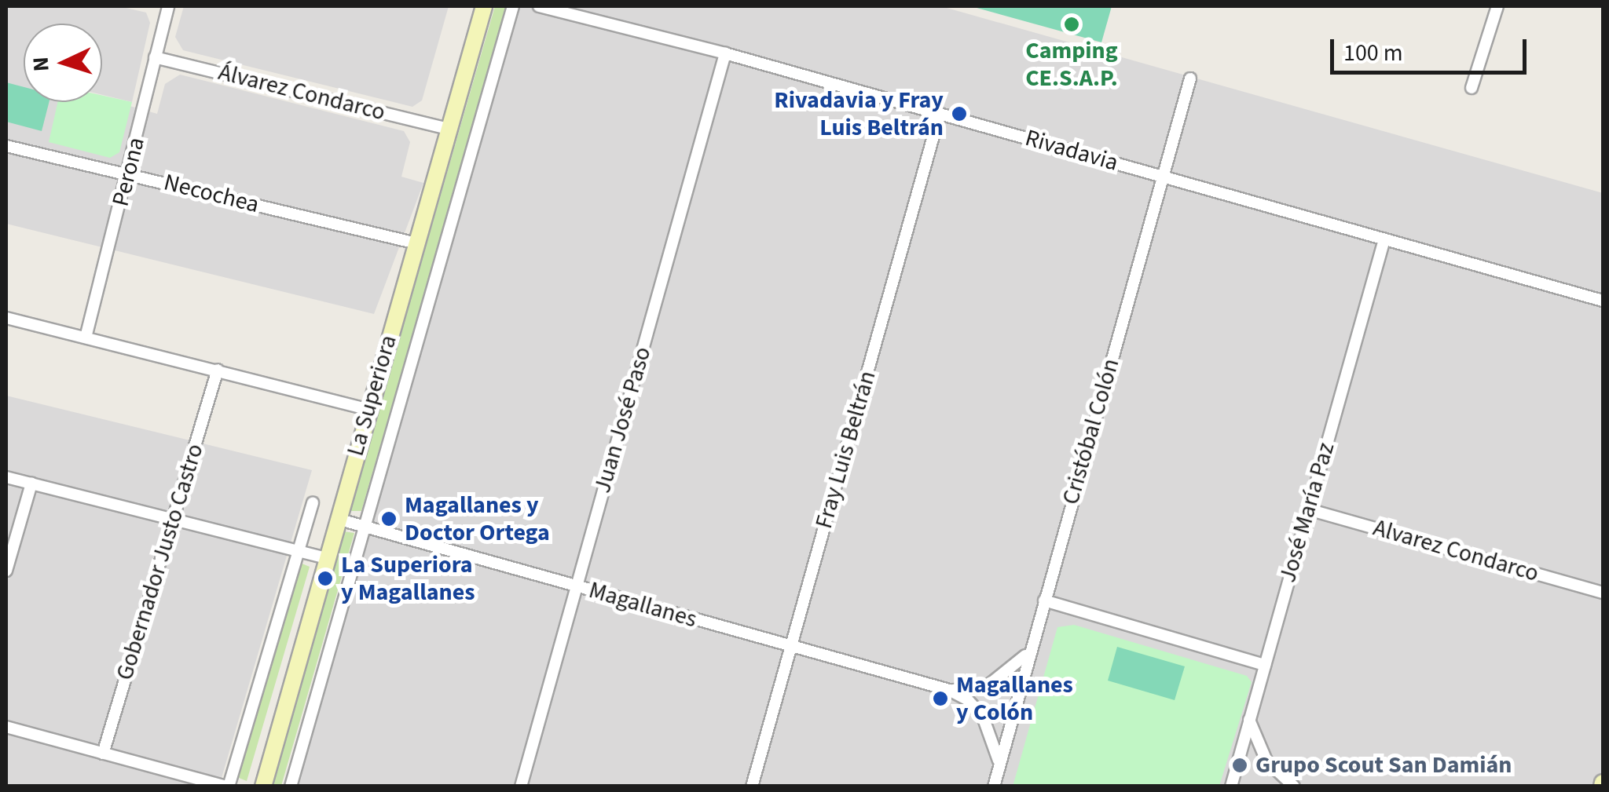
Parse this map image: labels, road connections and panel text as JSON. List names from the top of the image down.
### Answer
{
  "streets": {
    "main road": ["La Superiora"],
    "street": [
      "Álvarez Condarco",
      "Rivadavia",
      "Perona",
      "Necochea",
      "Juan José Paso",
      "Cristóbal Colón",
      "Fray Luis Beltrán",
      "José María Paz",
      "Alvarez Condarco",
      "Gobernador Justo Castro",
      "Magallanes"
    ]
  },
  "crossings": [
    ["Álvarez Condarco", "Perona"],
    ["Álvarez Condarco", "La Superiora"],
    ["Rivadavia", "Juan José Paso"],
    ["Rivadavia", "Cristóbal Colón"],
    ["Rivadavia", "Fray Luis Beltrán"],
    ["Rivadavia", "José María Paz"],
    ["Perona", "Necochea"],
    ["Necochea", "La Superiora"],
    ["La Superiora", "Magallanes"],
    ["Juan José Paso", "Magallanes"],
    ["Cristóbal Colón", "Magallanes"],
    ["Fray Luis Beltrán", "Magallanes"],
    ["José María Paz", "Alvarez Condarco"]
  ],
  "places": [
    "Camping CE.S.A.P.",
    "Rivadavia y Fray Luis Beltrán",
    "Magallanes y Doctor Ortega",
    "La Superiora y Magallanes",
    "Magallanes y Colón",
    "Grupo Scout San Damián"
  ],
  "scale_bar": "100 m",
  "north": "left"
}
